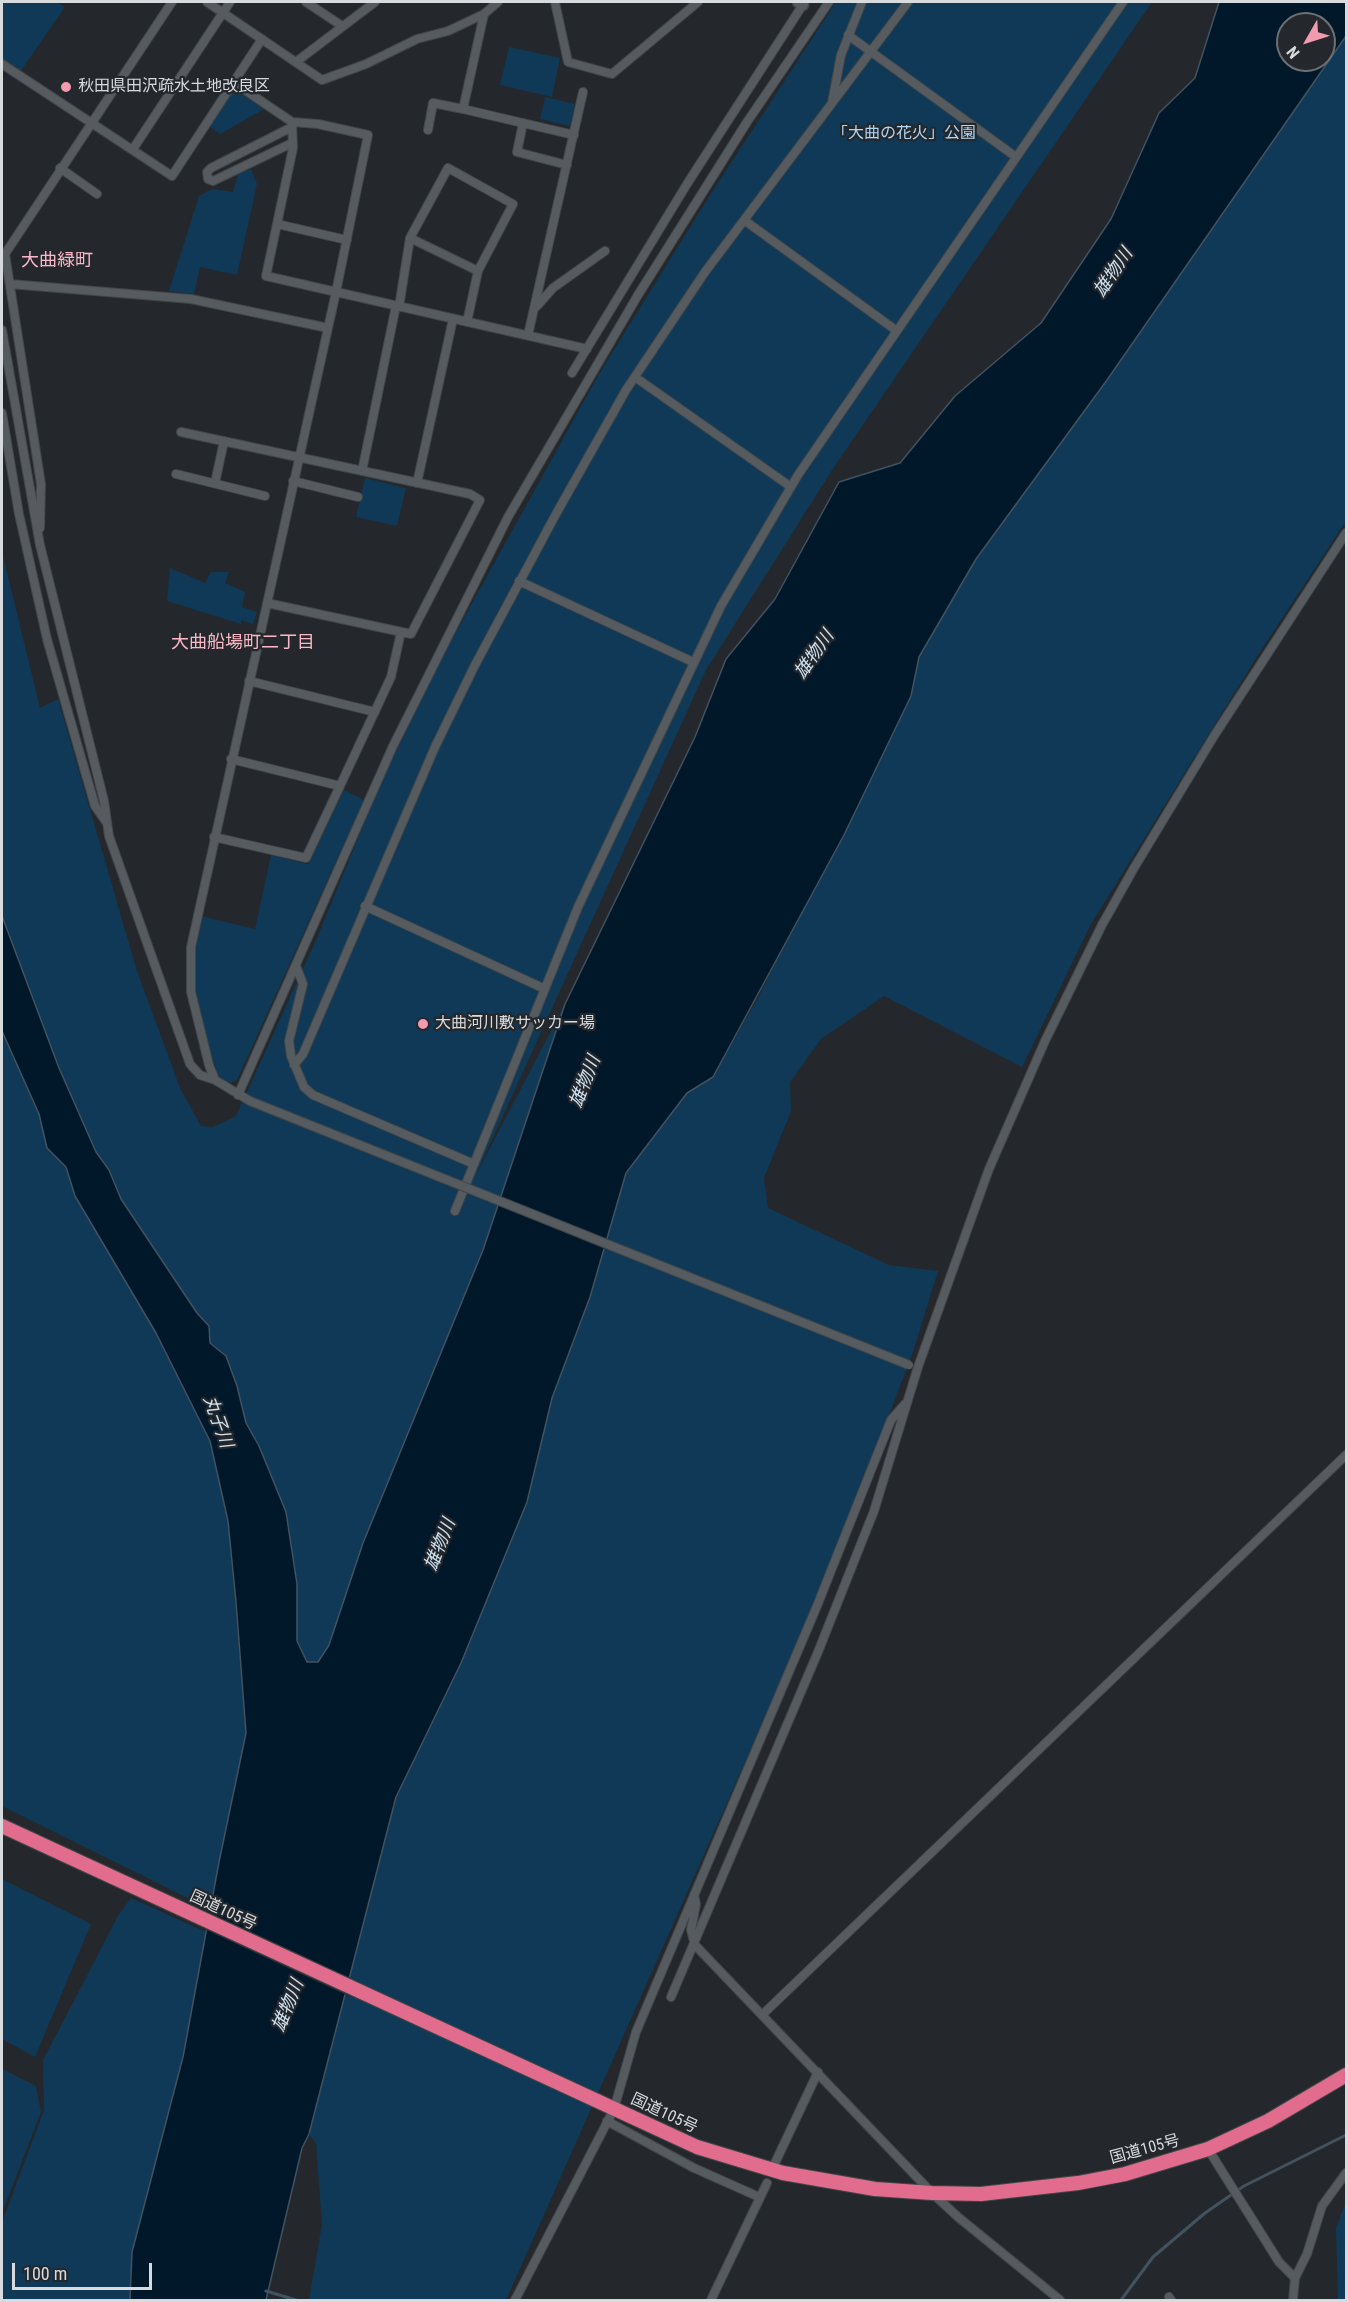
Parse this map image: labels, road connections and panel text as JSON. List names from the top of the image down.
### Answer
{
  "streets": {
    "highway": ["国道105号"]
  },
  "districts": ["大曲緑町", "大曲船場町二丁目"],
  "water": ["雄物川", "丸子川"],
  "parks": ["「大曲の花火」公園"],
  "places": ["秋田県田沢疏水土地改良区", "大曲河川敷サッカー場"],
  "scale_bar": "100 m",
  "north": "bottom left"
}
